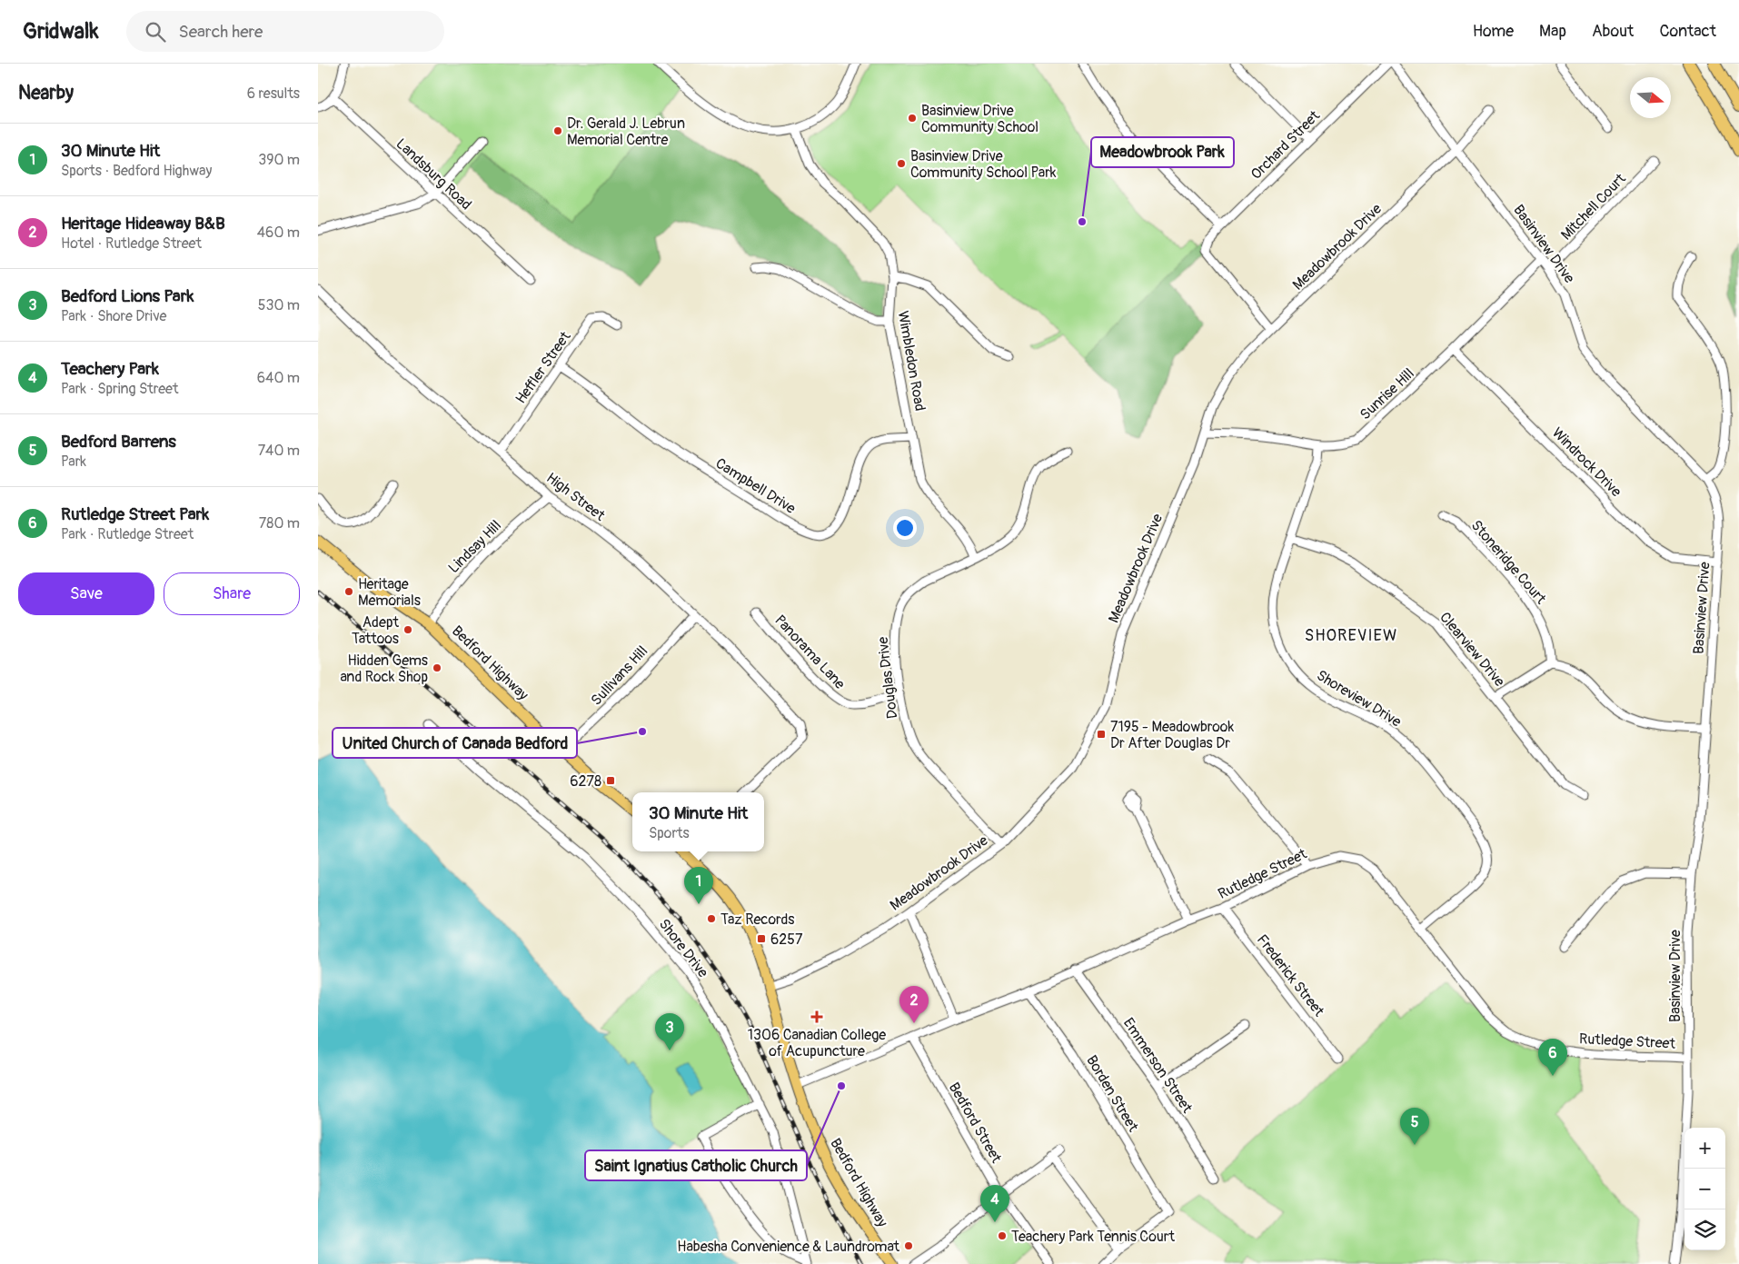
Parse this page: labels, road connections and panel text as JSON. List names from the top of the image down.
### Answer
{
  "streets": {
    "main road": ["Bedford Highway"],
    "street": [
      "Orchard Street",
      "Landsburg Road",
      "Mitchell Court",
      "Basinview Drive",
      "Meadowbrook Drive",
      "Wimbledon Road",
      "Heffler Street",
      "Sunrise Hill",
      "Windrock Drive",
      "Campbell Drive",
      "High Street",
      "Lindsay Hill",
      "Stoneridge Court",
      "Clearview Drive",
      "Panorama Lane",
      "Sullivans Hill",
      "Douglas Drive",
      "Shoreview Drive",
      "Rutledge Street",
      "Shore Drive",
      "Frederick Street",
      "Emmerson Street",
      "Borden Street",
      "Bedford Street"
    ]
  },
  "crossings": [
    ["Orchard Street", "Meadowbrook Drive"],
    ["Mitchell Court", "Basinview Drive"],
    ["Basinview Drive", "Meadowbrook Drive"],
    ["Basinview Drive", "Sunrise Hill"],
    ["Basinview Drive", "Windrock Drive"],
    ["Basinview Drive", "Rutledge Street"],
    ["Meadowbrook Drive", "Sunrise Hill"],
    ["Meadowbrook Drive", "Bedford Highway"],
    ["Meadowbrook Drive", "Douglas Drive"],
    ["Wimbledon Road", "Campbell Drive"],
    ["Wimbledon Road", "Douglas Drive"],
    ["Heffler Street", "Campbell Drive"],
    ["Heffler Street", "High Street"],
    ["Sunrise Hill", "Windrock Drive"],
    ["Sunrise Hill", "Shoreview Drive"],
    ["High Street", "Lindsay Hill"],
    ["High Street", "Sullivans Hill"],
    ["Lindsay Hill", "Bedford Highway"],
    ["Clearview Drive", "Shoreview Drive"],
    ["Panorama Lane", "Douglas Drive"],
    ["Bedford Highway", "Sullivans Hill"],
    ["Bedford Highway", "Rutledge Street"],
    ["Shoreview Drive", "Rutledge Street"],
    ["Rutledge Street", "Frederick Street"],
    ["Rutledge Street", "Emmerson Street"],
    ["Rutledge Street", "Borden Street"],
    ["Rutledge Street", "Bedford Street"]
  ],
  "districts": ["SHOREVIEW"],
  "places": {
    "other": [
      "Basinview Drive Community School",
      "Dr. Gerald J. Lebrun Memorial Centre",
      "Basinview Drive Community School Park",
      "Meadowbrook Park",
      "Heritage Memorials",
      "Adept Tattoos",
      "Hidden Gems and Rock Shop",
      "United Church of Canada Bedford",
      "Taz Records",
      "Saint Ignatius Catholic Church",
      "Teachery Park Tennis Court",
      "Habesha Convenience & Laundromat"
    ],
    "transit": ["7195 - Meadowbrook Dr After Douglas Dr", "6278", "6257"],
    "health": ["1306 Canadian College of Acupuncture"]
  },
  "north": "right",
  "page": {
    "header": "Gridwalk",
    "search": "Search here",
    "nav": [
      "Home",
      "Map",
      "About",
      "Contact"
    ],
    "heading": ["Nearby", "6 results"],
    "list": [
      {
        "mark": "1",
        "name": "30 Minute Hit",
        "note": "Sports · Bedford Highway",
        "value": "390 m"
      },
      {
        "mark": "2",
        "name": "Heritage Hideaway B&B",
        "note": "Hotel · Rutledge Street",
        "value": "460 m"
      },
      {
        "mark": "3",
        "name": "Bedford Lions Park",
        "note": "Park · Shore Drive",
        "value": "530 m"
      },
      {
        "mark": "4",
        "name": "Teachery Park",
        "note": "Park · Spring Street",
        "value": "640 m"
      },
      {
        "mark": "5",
        "name": "Bedford Barrens",
        "note": "Park",
        "value": "740 m"
      },
      {
        "mark": "6",
        "name": "Rutledge Street Park",
        "note": "Park · Rutledge Street",
        "value": "780 m"
      }
    ],
    "buttons": ["Save", "Share"],
    "popup": ["30 Minute Hit", "Sports"],
    "pins": [
      "1",
      "2",
      "3",
      "6",
      "5",
      "4"
    ],
    "map_buttons": ["+", "−"]
  }
}
